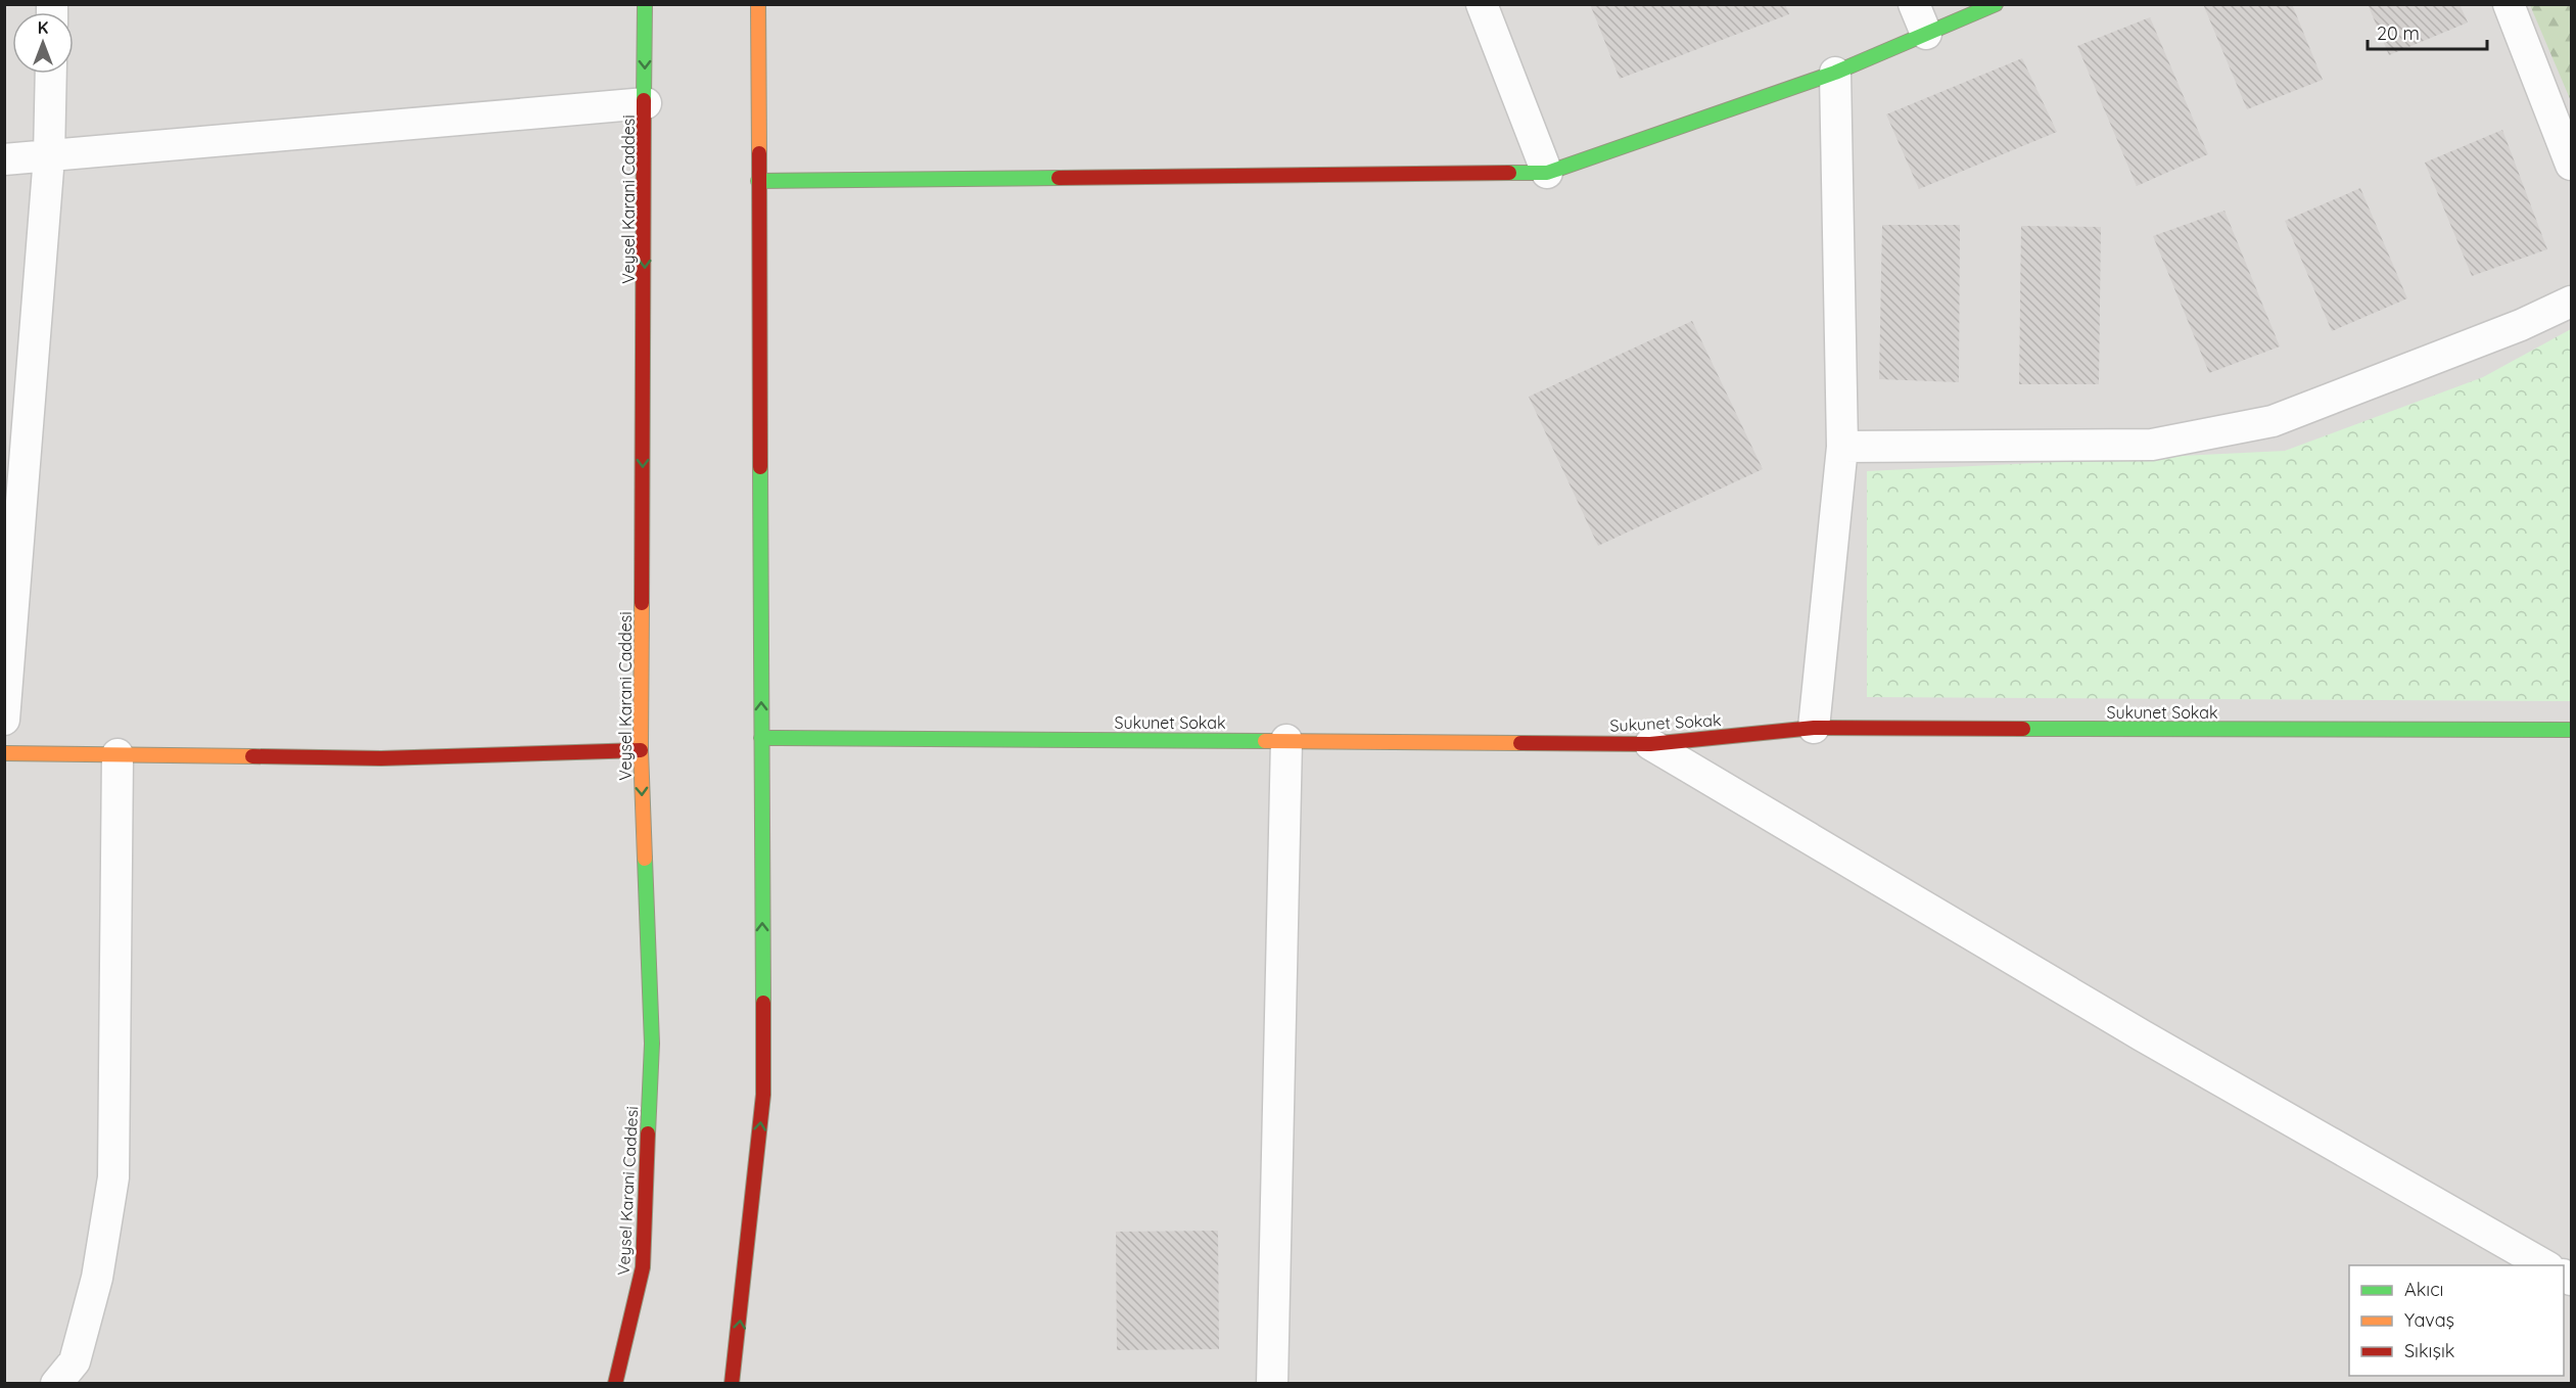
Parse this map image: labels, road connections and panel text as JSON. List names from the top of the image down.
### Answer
{
  "streets": {
    "street": ["Veysel Karani Caddesi", "Sukunet Sokak"]
  },
  "legend": ["Akıcı", "Yavaş", "Sıkışık"],
  "scale_bar": "20 m",
  "north": "top"
}
